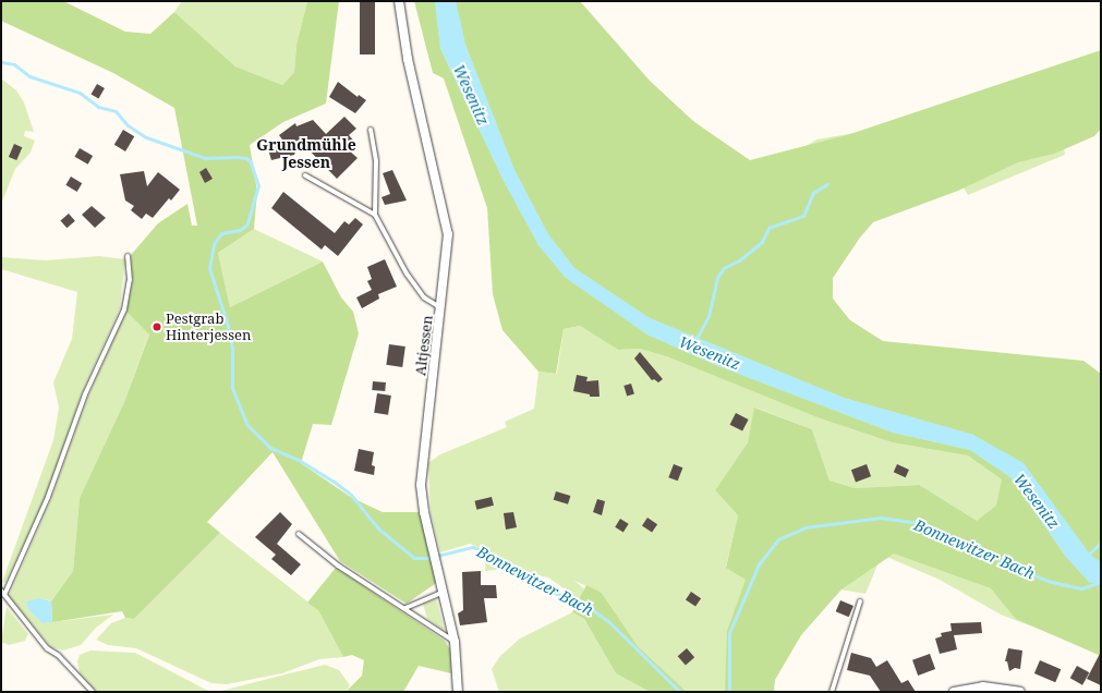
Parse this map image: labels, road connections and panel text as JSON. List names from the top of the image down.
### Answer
{
  "streets": {
    "street": ["Altjessen"]
  },
  "districts": ["Grundmühle Jessen"],
  "water": ["Wesenitz", "Bonnewitzer Bach"],
  "places": ["Pestgrab Hinterjessen"]
}
